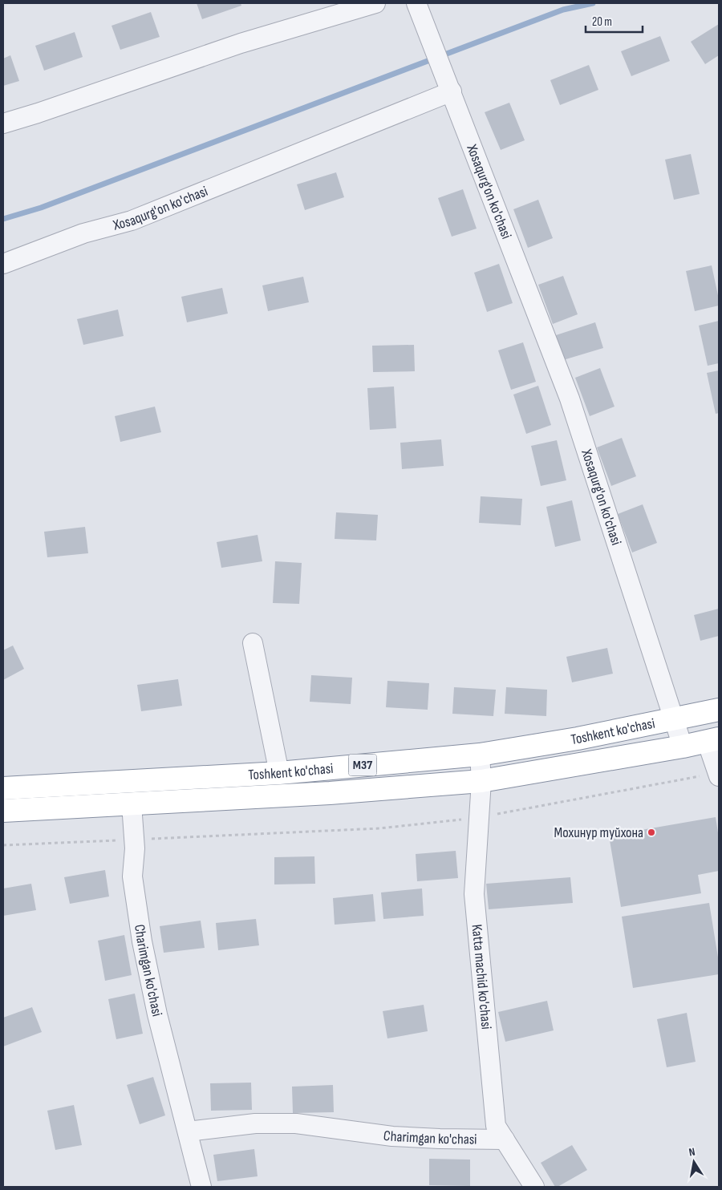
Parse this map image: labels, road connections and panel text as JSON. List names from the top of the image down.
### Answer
{
  "streets": {
    "highway": ["Toshkent ko'chasi", "M37"],
    "street": ["Xosaqurg'on ko'chasi", "Charimgan ko'chasi", "Katta machid ko'chasi"]
  },
  "crossings": [
    ["Xosaqurg'on ko'chasi", "Toshkent ko'chasi"],
    ["Toshkent ko'chasi", "Charimgan ko'chasi"],
    ["Toshkent ko'chasi", "Katta machid ko'chasi"],
    ["Charimgan ko'chasi", "Katta machid ko'chasi"]
  ],
  "places": ["Мохинур туйхона"],
  "scale_bar": "20 m",
  "north": "top"
}
